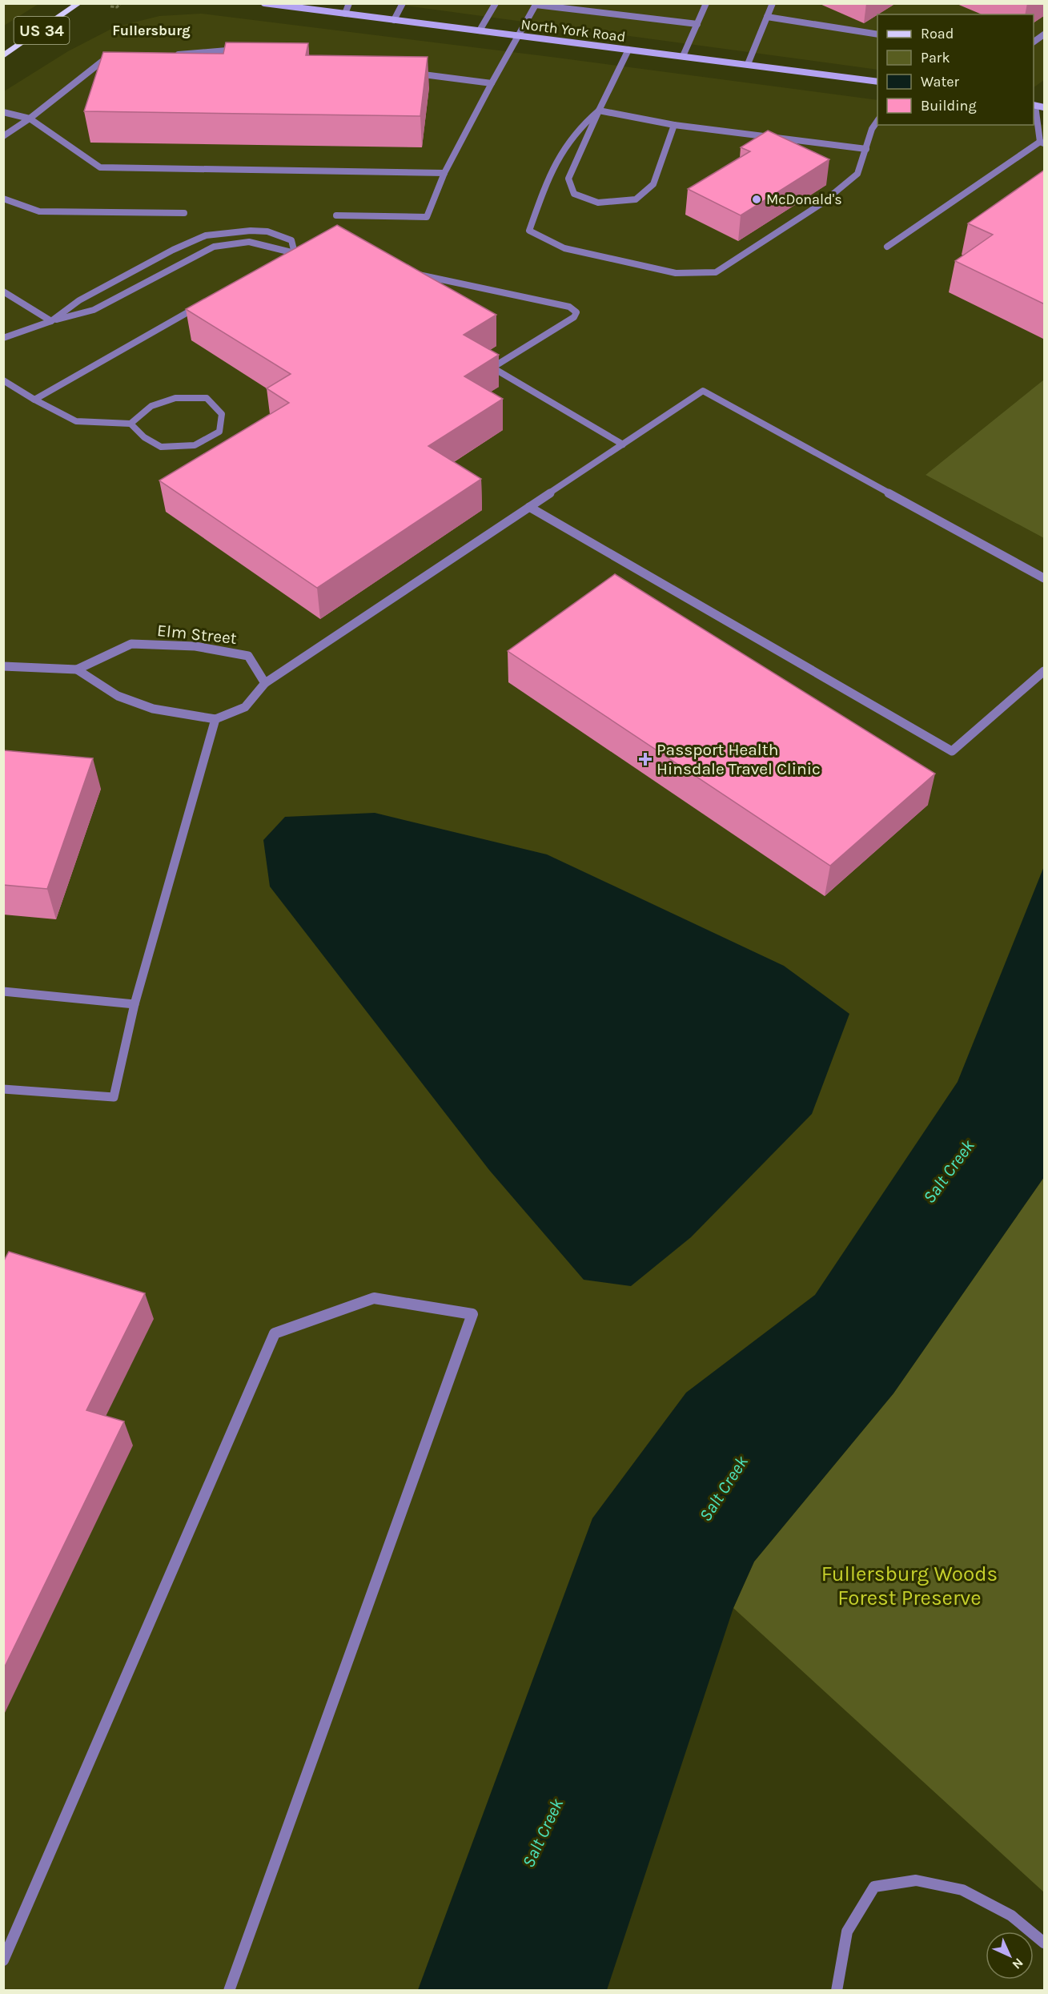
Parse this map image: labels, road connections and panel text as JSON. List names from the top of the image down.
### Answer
{
  "streets": {
    "main road": ["US 34", "North York Road"],
    "street": ["Elm Street"]
  },
  "districts": ["Fullersburg"],
  "water": ["Salt Creek"],
  "parks": ["Fullersburg Woods Forest Preserve"],
  "places": {
    "other": ["McDonald's"],
    "health": ["Passport Health Hinsdale Travel Clinic"]
  },
  "legend": [
    "Road",
    "Park",
    "Water",
    "Building"
  ],
  "north": "bottom right"
}
